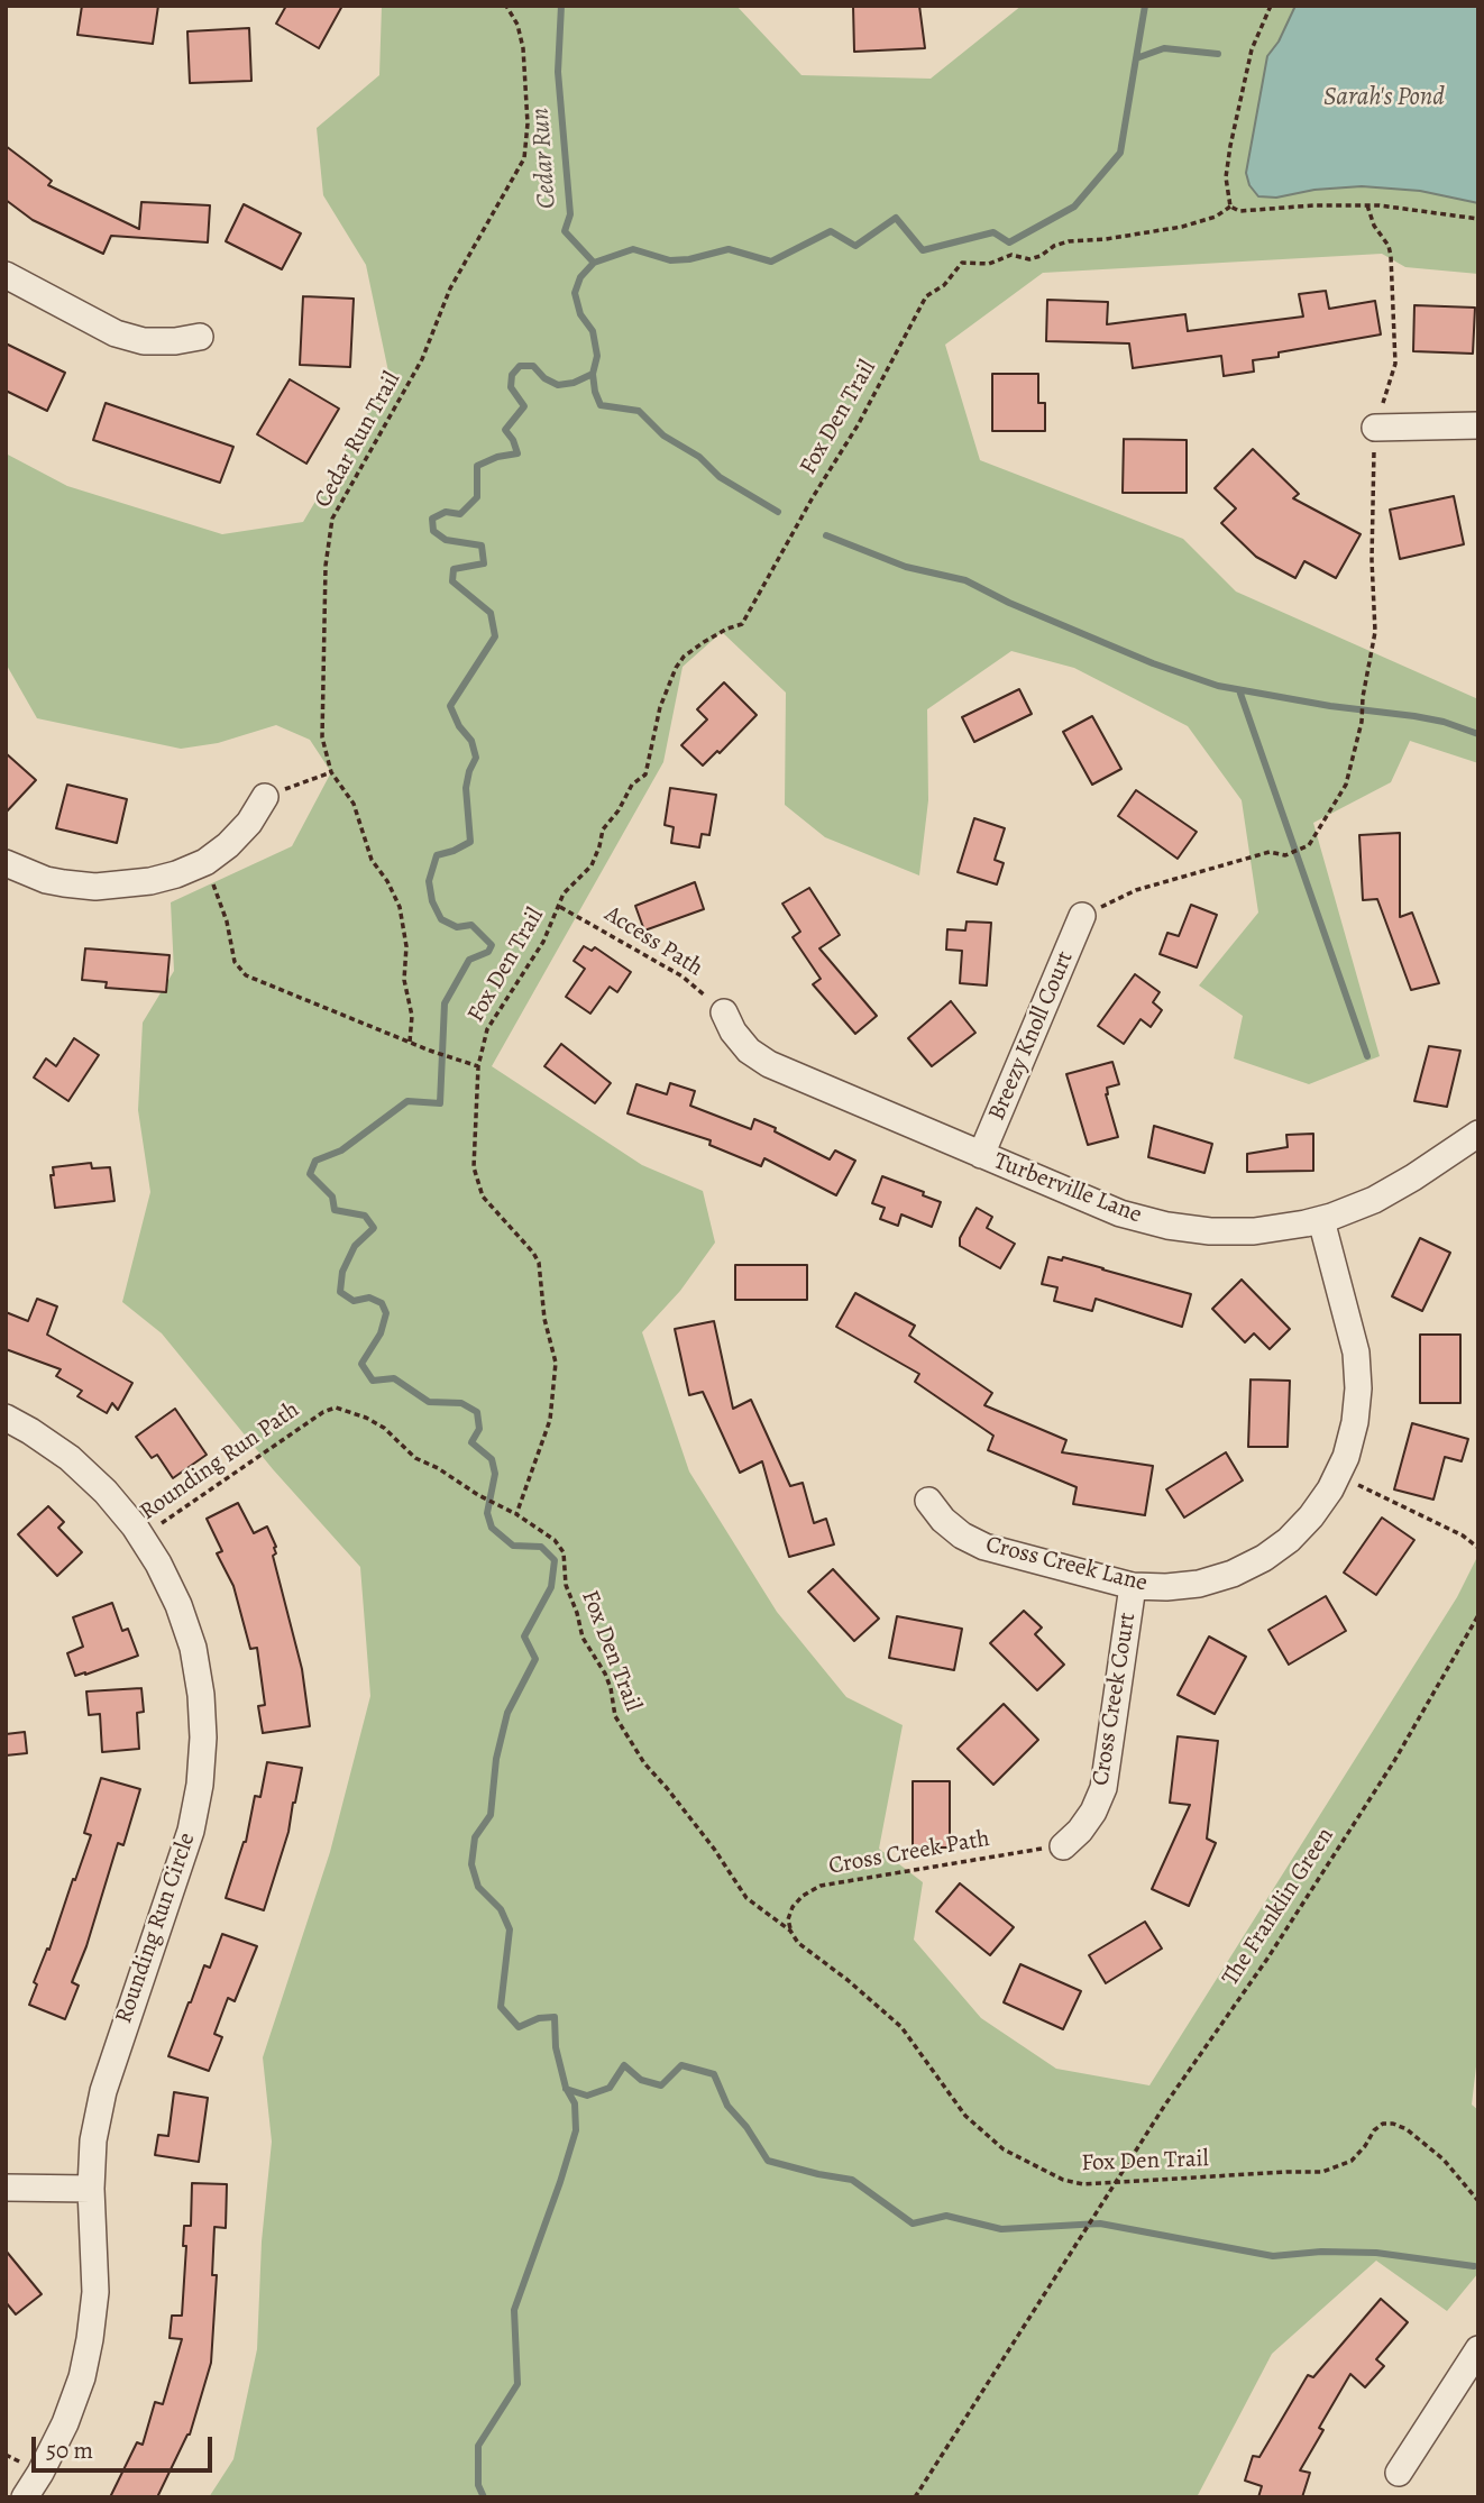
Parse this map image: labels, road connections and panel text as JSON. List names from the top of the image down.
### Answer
{
  "streets": {
    "street": [
      "Breezy Knoll Court",
      "Turberville Lane",
      "Cross Creek Lane",
      "Cross Creek Court",
      "Rounding Run Circle"
    ],
    "path": [
      "Fox Den Trail",
      "Cedar Run Trail",
      "Access Path",
      "Rounding Run Path",
      "Cross Creek Path",
      "The Franklin Green"
    ]
  },
  "crossings": [
    ["Fox Den Trail", "Access Path"],
    ["Fox Den Trail", "Rounding Run Path"],
    ["Fox Den Trail", "Cross Creek Path"],
    ["Fox Den Trail", "The Franklin Green"],
    ["Access Path", "Turberville Lane"],
    ["Breezy Knoll Court", "Turberville Lane"],
    ["Turberville Lane", "Cross Creek Lane"],
    ["Rounding Run Path", "Rounding Run Circle"],
    ["Cross Creek Lane", "Cross Creek Court"],
    ["Cross Creek Court", "Cross Creek Path"]
  ],
  "water": ["Sarah's Pond", "Cedar Run"],
  "scale_bar": "50 m"
}
